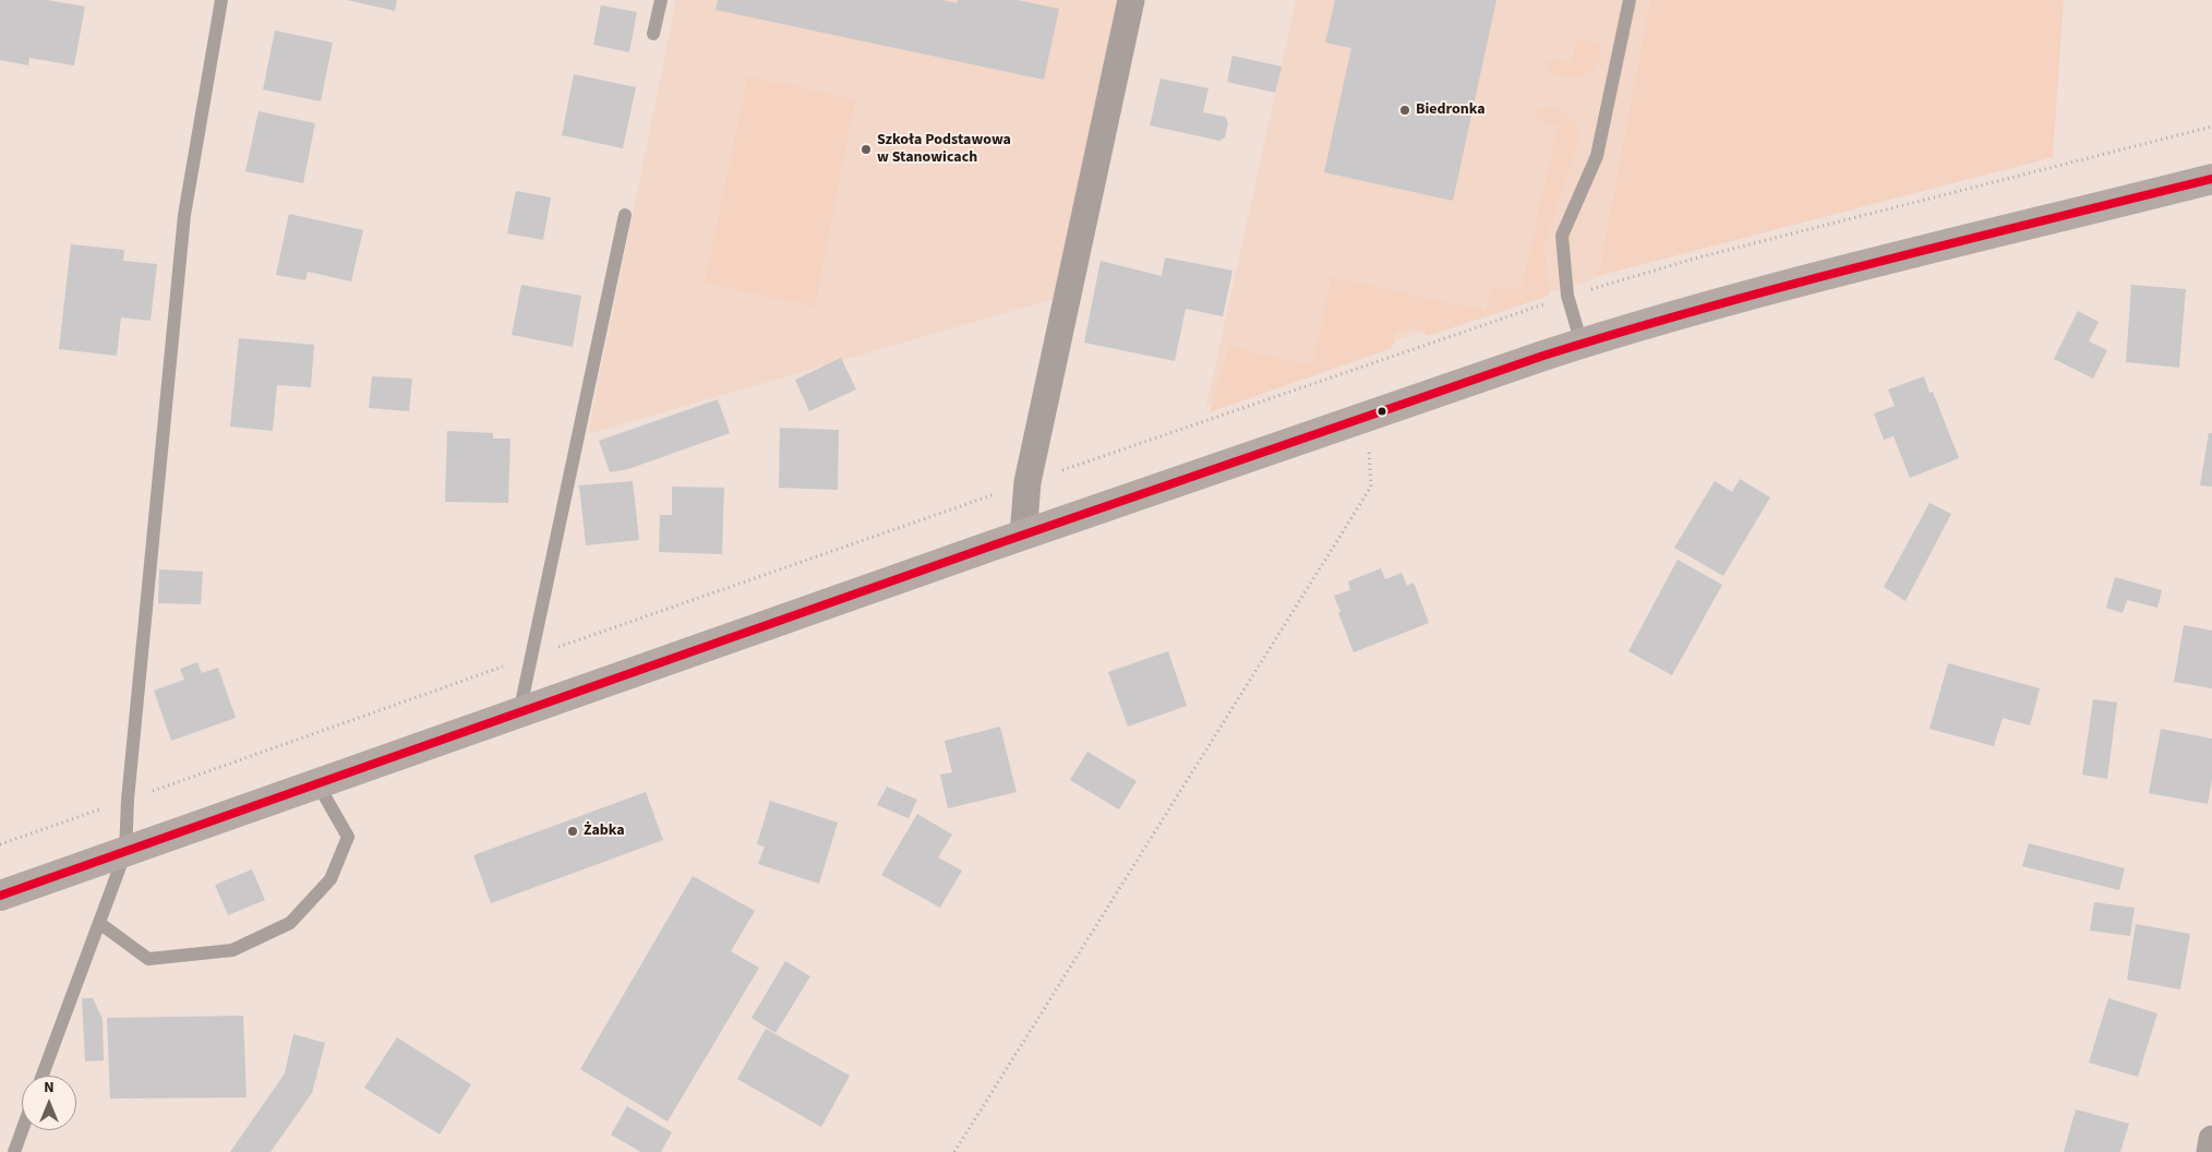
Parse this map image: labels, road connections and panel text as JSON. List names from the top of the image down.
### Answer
{
  "places": ["Biedronka", "Szkoła Podstawowa w Stanowicach", "Żabka"],
  "north": "top"
}
